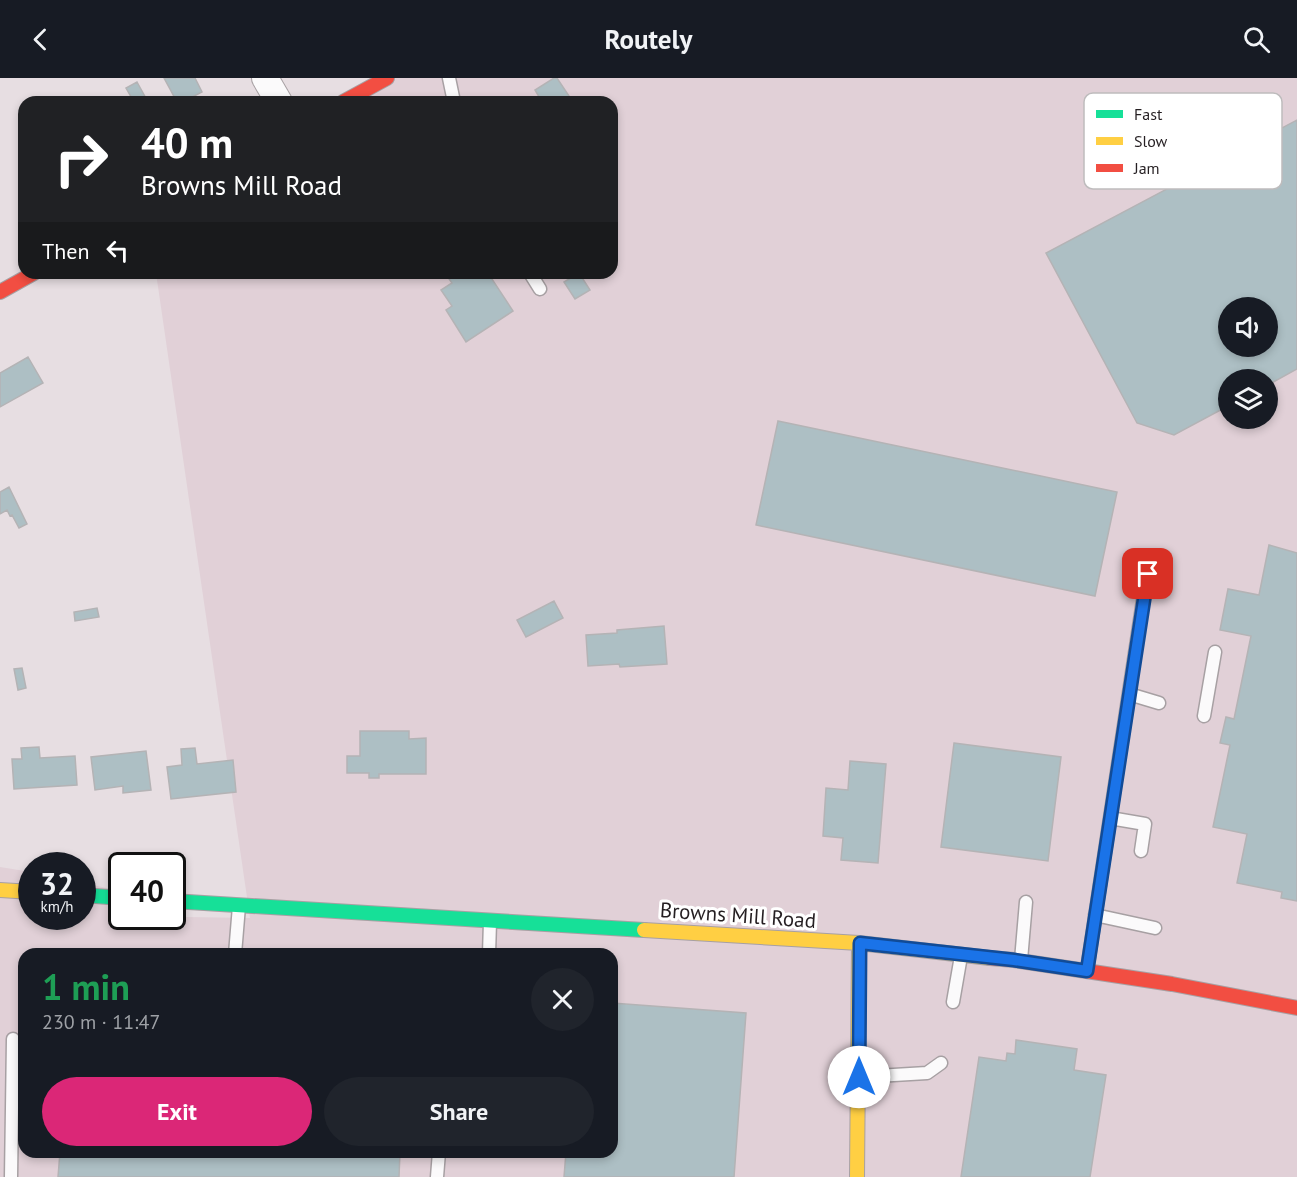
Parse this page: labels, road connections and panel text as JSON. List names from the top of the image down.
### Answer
{
  "streets": {
    "street": ["Browns Mill Road"]
  },
  "legend": ["Fast", "Slow", "Jam"],
  "page": {
    "header": "Routely",
    "turn": ["40 m", "Browns Mill Road"],
    "then": "Then",
    "speed": "32 km/h",
    "limit": "40",
    "heading": ["1 min", "230 m · 11:47"],
    "buttons": ["Exit", "Share"]
  }
}
